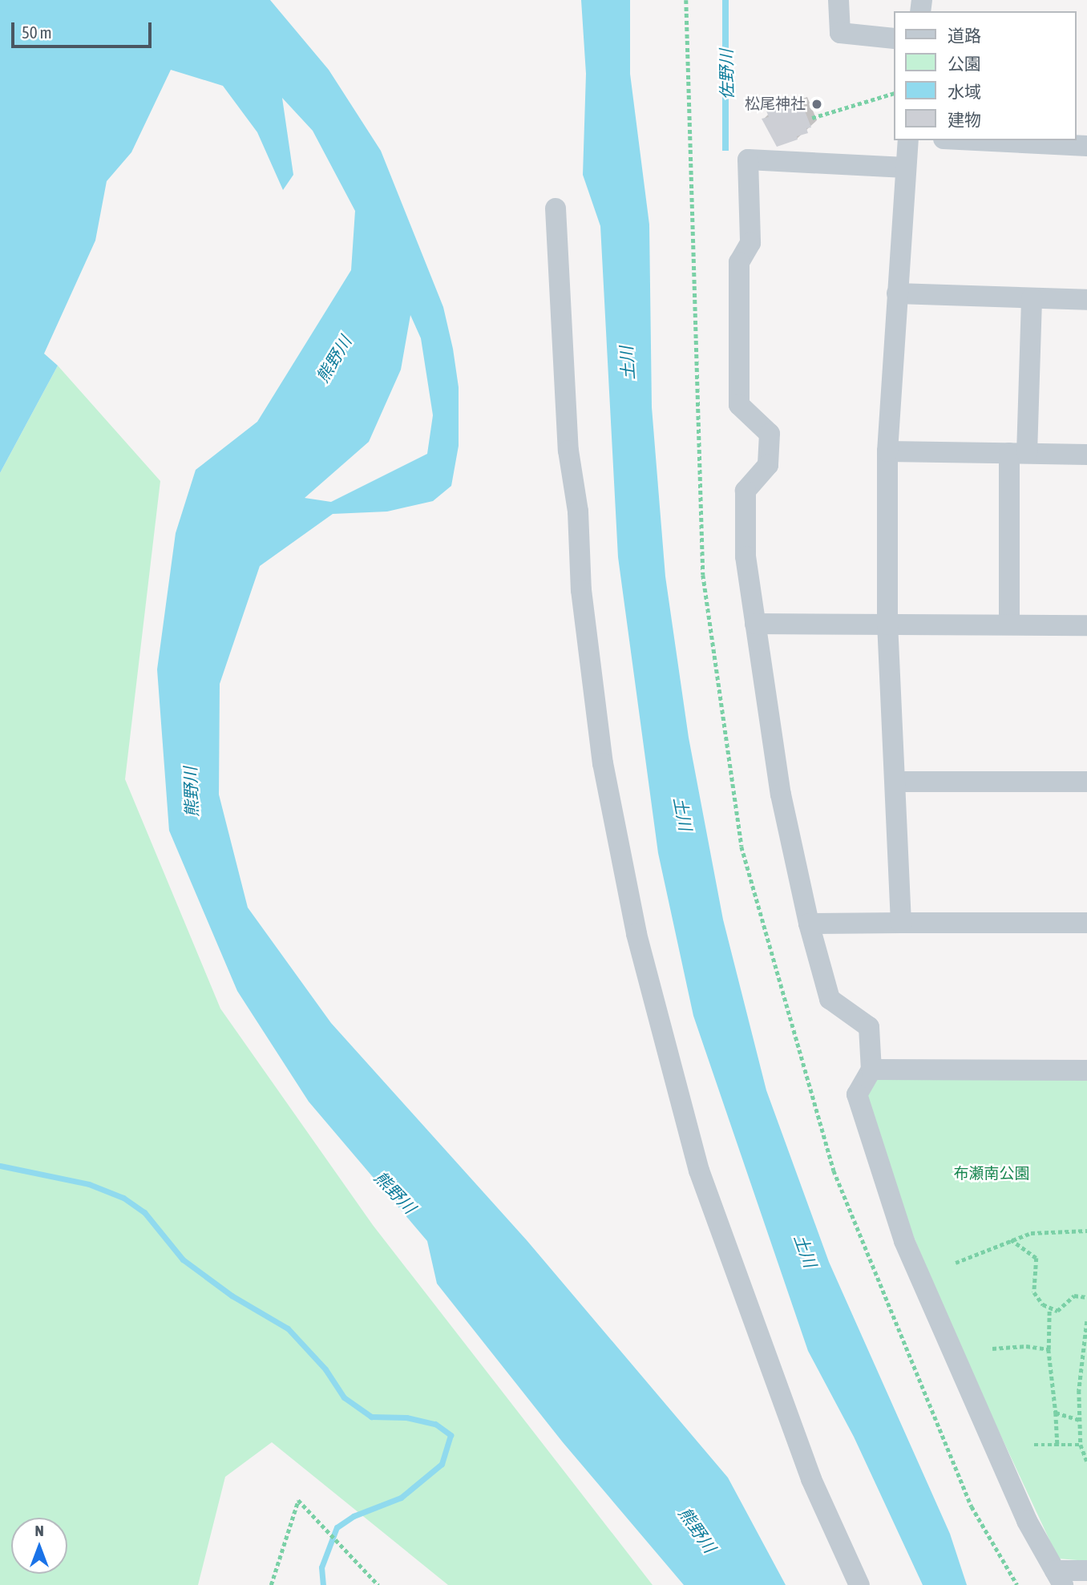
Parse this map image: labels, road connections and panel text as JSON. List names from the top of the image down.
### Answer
{
  "water": ["佐野川", "熊野川", "土川"],
  "parks": ["布瀬南公園"],
  "places": ["松尾神社"],
  "legend": [
    "道路",
    "公園",
    "水域",
    "建物"
  ],
  "scale_bar": "50 m",
  "north": "top"
}
